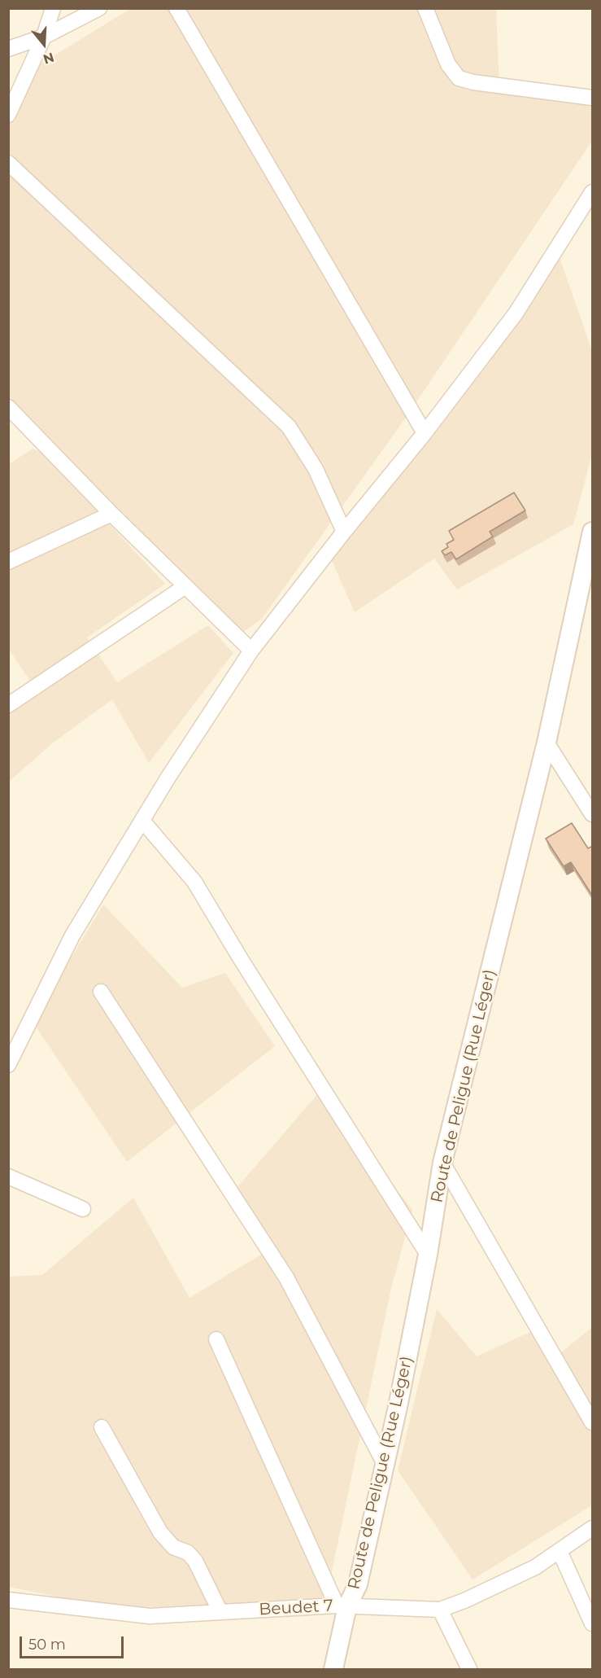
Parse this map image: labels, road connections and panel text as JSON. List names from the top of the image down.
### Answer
{
  "streets": {
    "street": ["Route de Peligue (Rue Léger)", "Beudet 7"]
  },
  "crossings": [
    ["Route de Peligue (Rue Léger)", "Beudet 7"]
  ],
  "scale_bar": "50 m",
  "north": "bottom"
}
